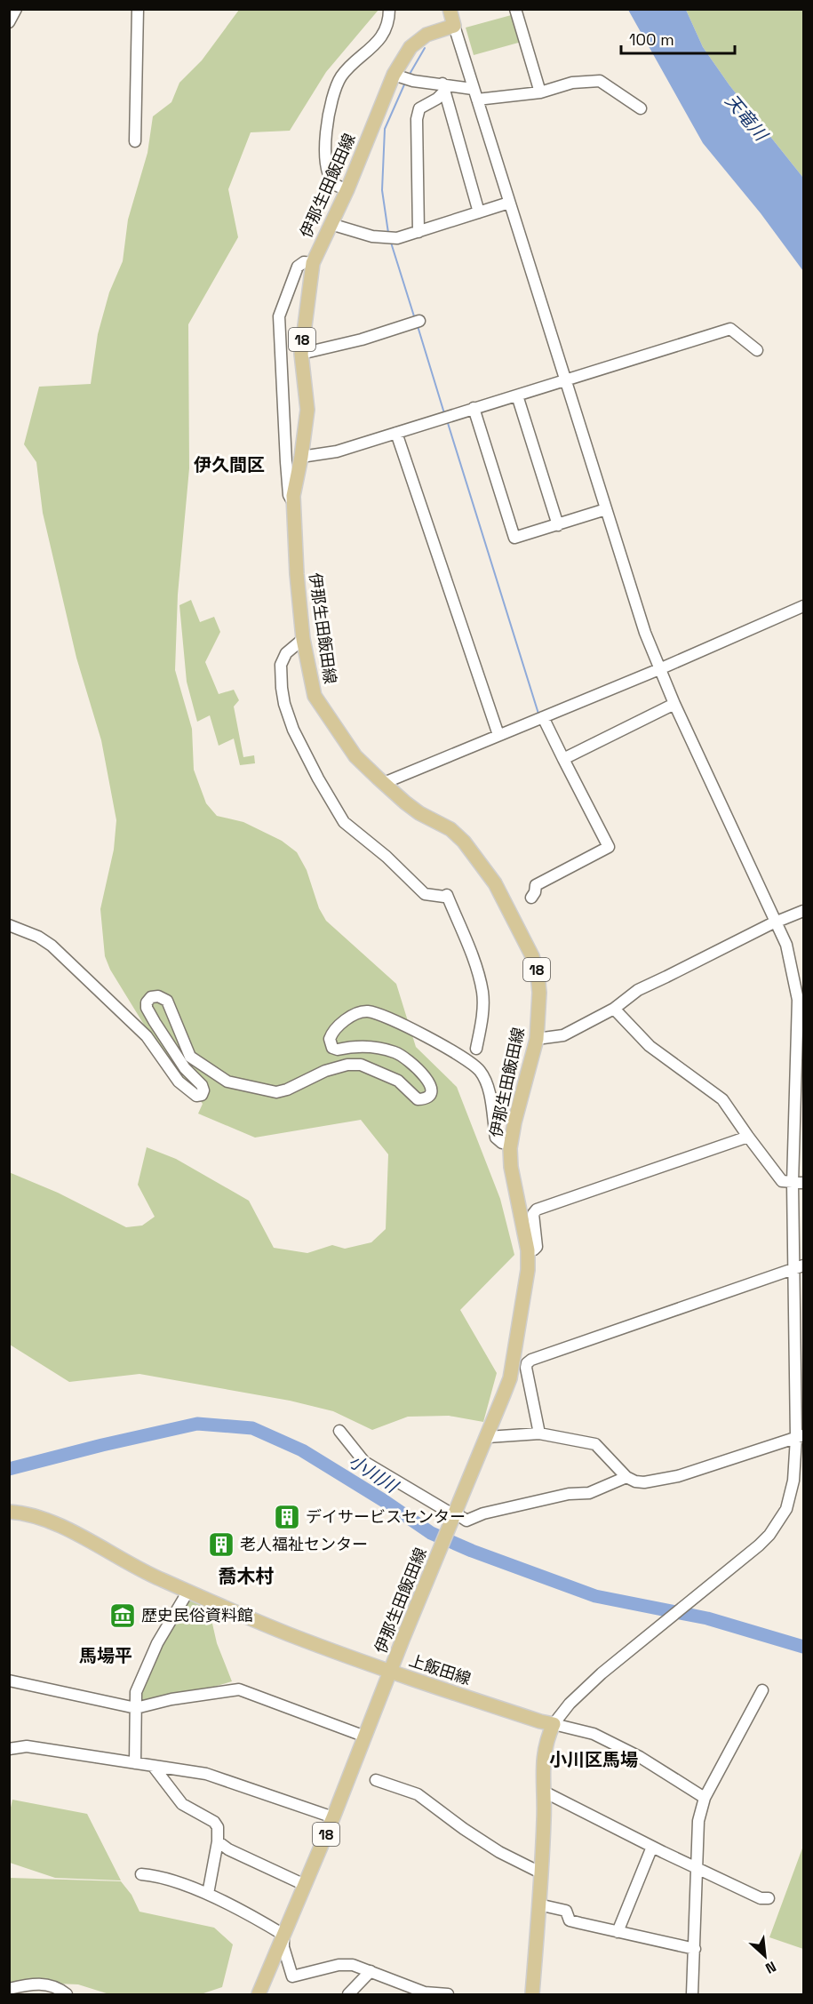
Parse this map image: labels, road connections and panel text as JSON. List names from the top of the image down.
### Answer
{
  "streets": {
    "main road": ["伊那生田飯田線", "18", "上飯田線"]
  },
  "crossings": [
    ["伊那生田飯田線", "上飯田線"]
  ],
  "districts": [
    "伊久間区",
    "喬木村",
    "馬場平",
    "小川区馬場"
  ],
  "water": ["天竜川", "小川川"],
  "places": {
    "building": ["デイサービスセンター", "老人福祉センター"],
    "museum": ["歴史民俗資料館"]
  },
  "scale_bar": "100 m",
  "north": "bottom right"
}
